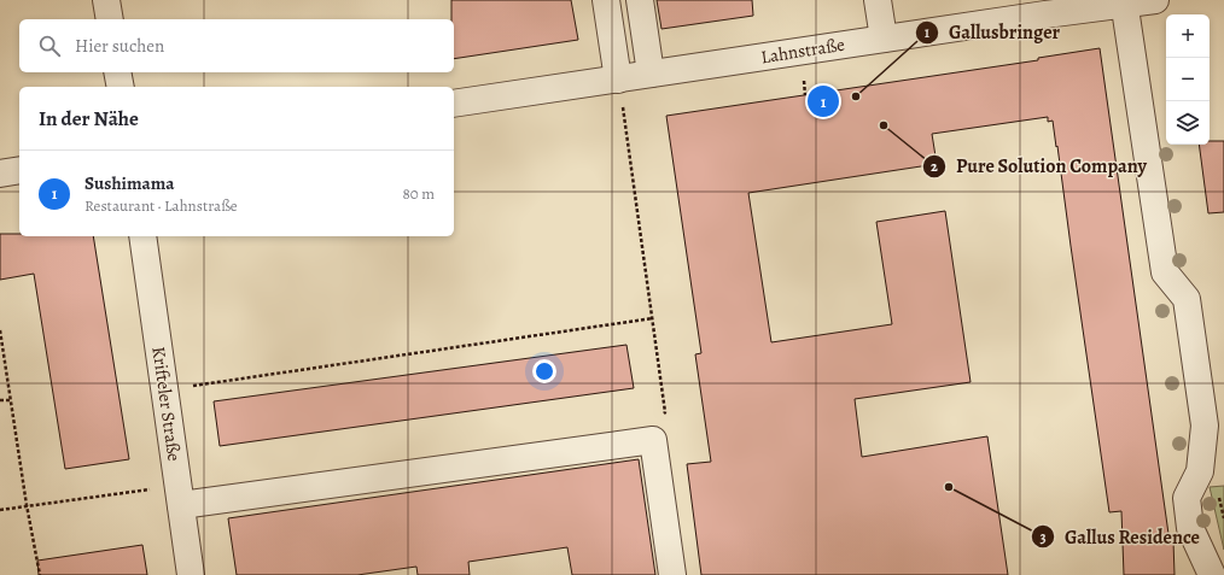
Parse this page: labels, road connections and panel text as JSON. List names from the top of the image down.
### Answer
{
  "streets": {
    "street": ["Lahnstraße", "Krifteler Straße"]
  },
  "places": ["Gallusbringer", "Pure Solution Company", "Gallus Residence"],
  "page": {
    "map_buttons": ["+", "−"],
    "search": "Hier suchen",
    "pins": "1",
    "heading": "In der Nähe",
    "list": [
      {
        "mark": "1",
        "name": "Sushimama",
        "note": "Restaurant · Lahnstraße",
        "value": "80 m"
      }
    ]
  }
}
